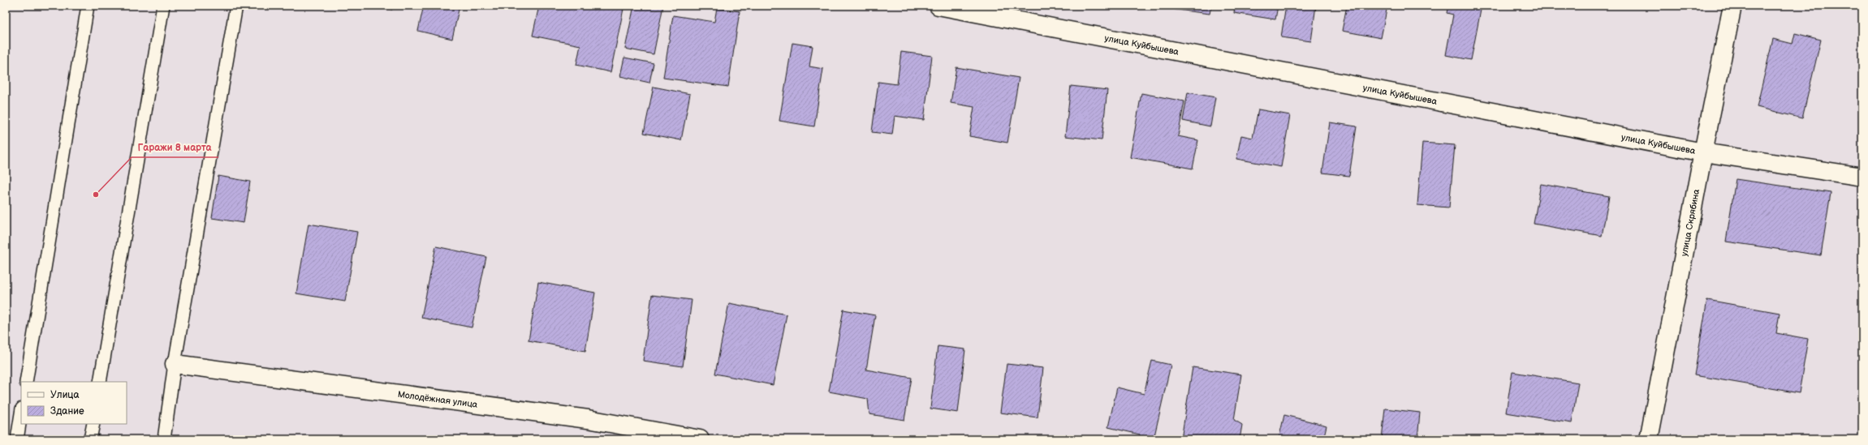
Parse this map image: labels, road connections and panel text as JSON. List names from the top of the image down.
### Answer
{
  "streets": {
    "street": ["улица Куйбышева", "улица Скрябина", "Молодёжная улица"]
  },
  "crossings": [
    ["улица Куйбышева", "улица Скрябина"]
  ],
  "places": ["Гаражи 8 марта"],
  "legend": ["Улица", "Здание"]
}
